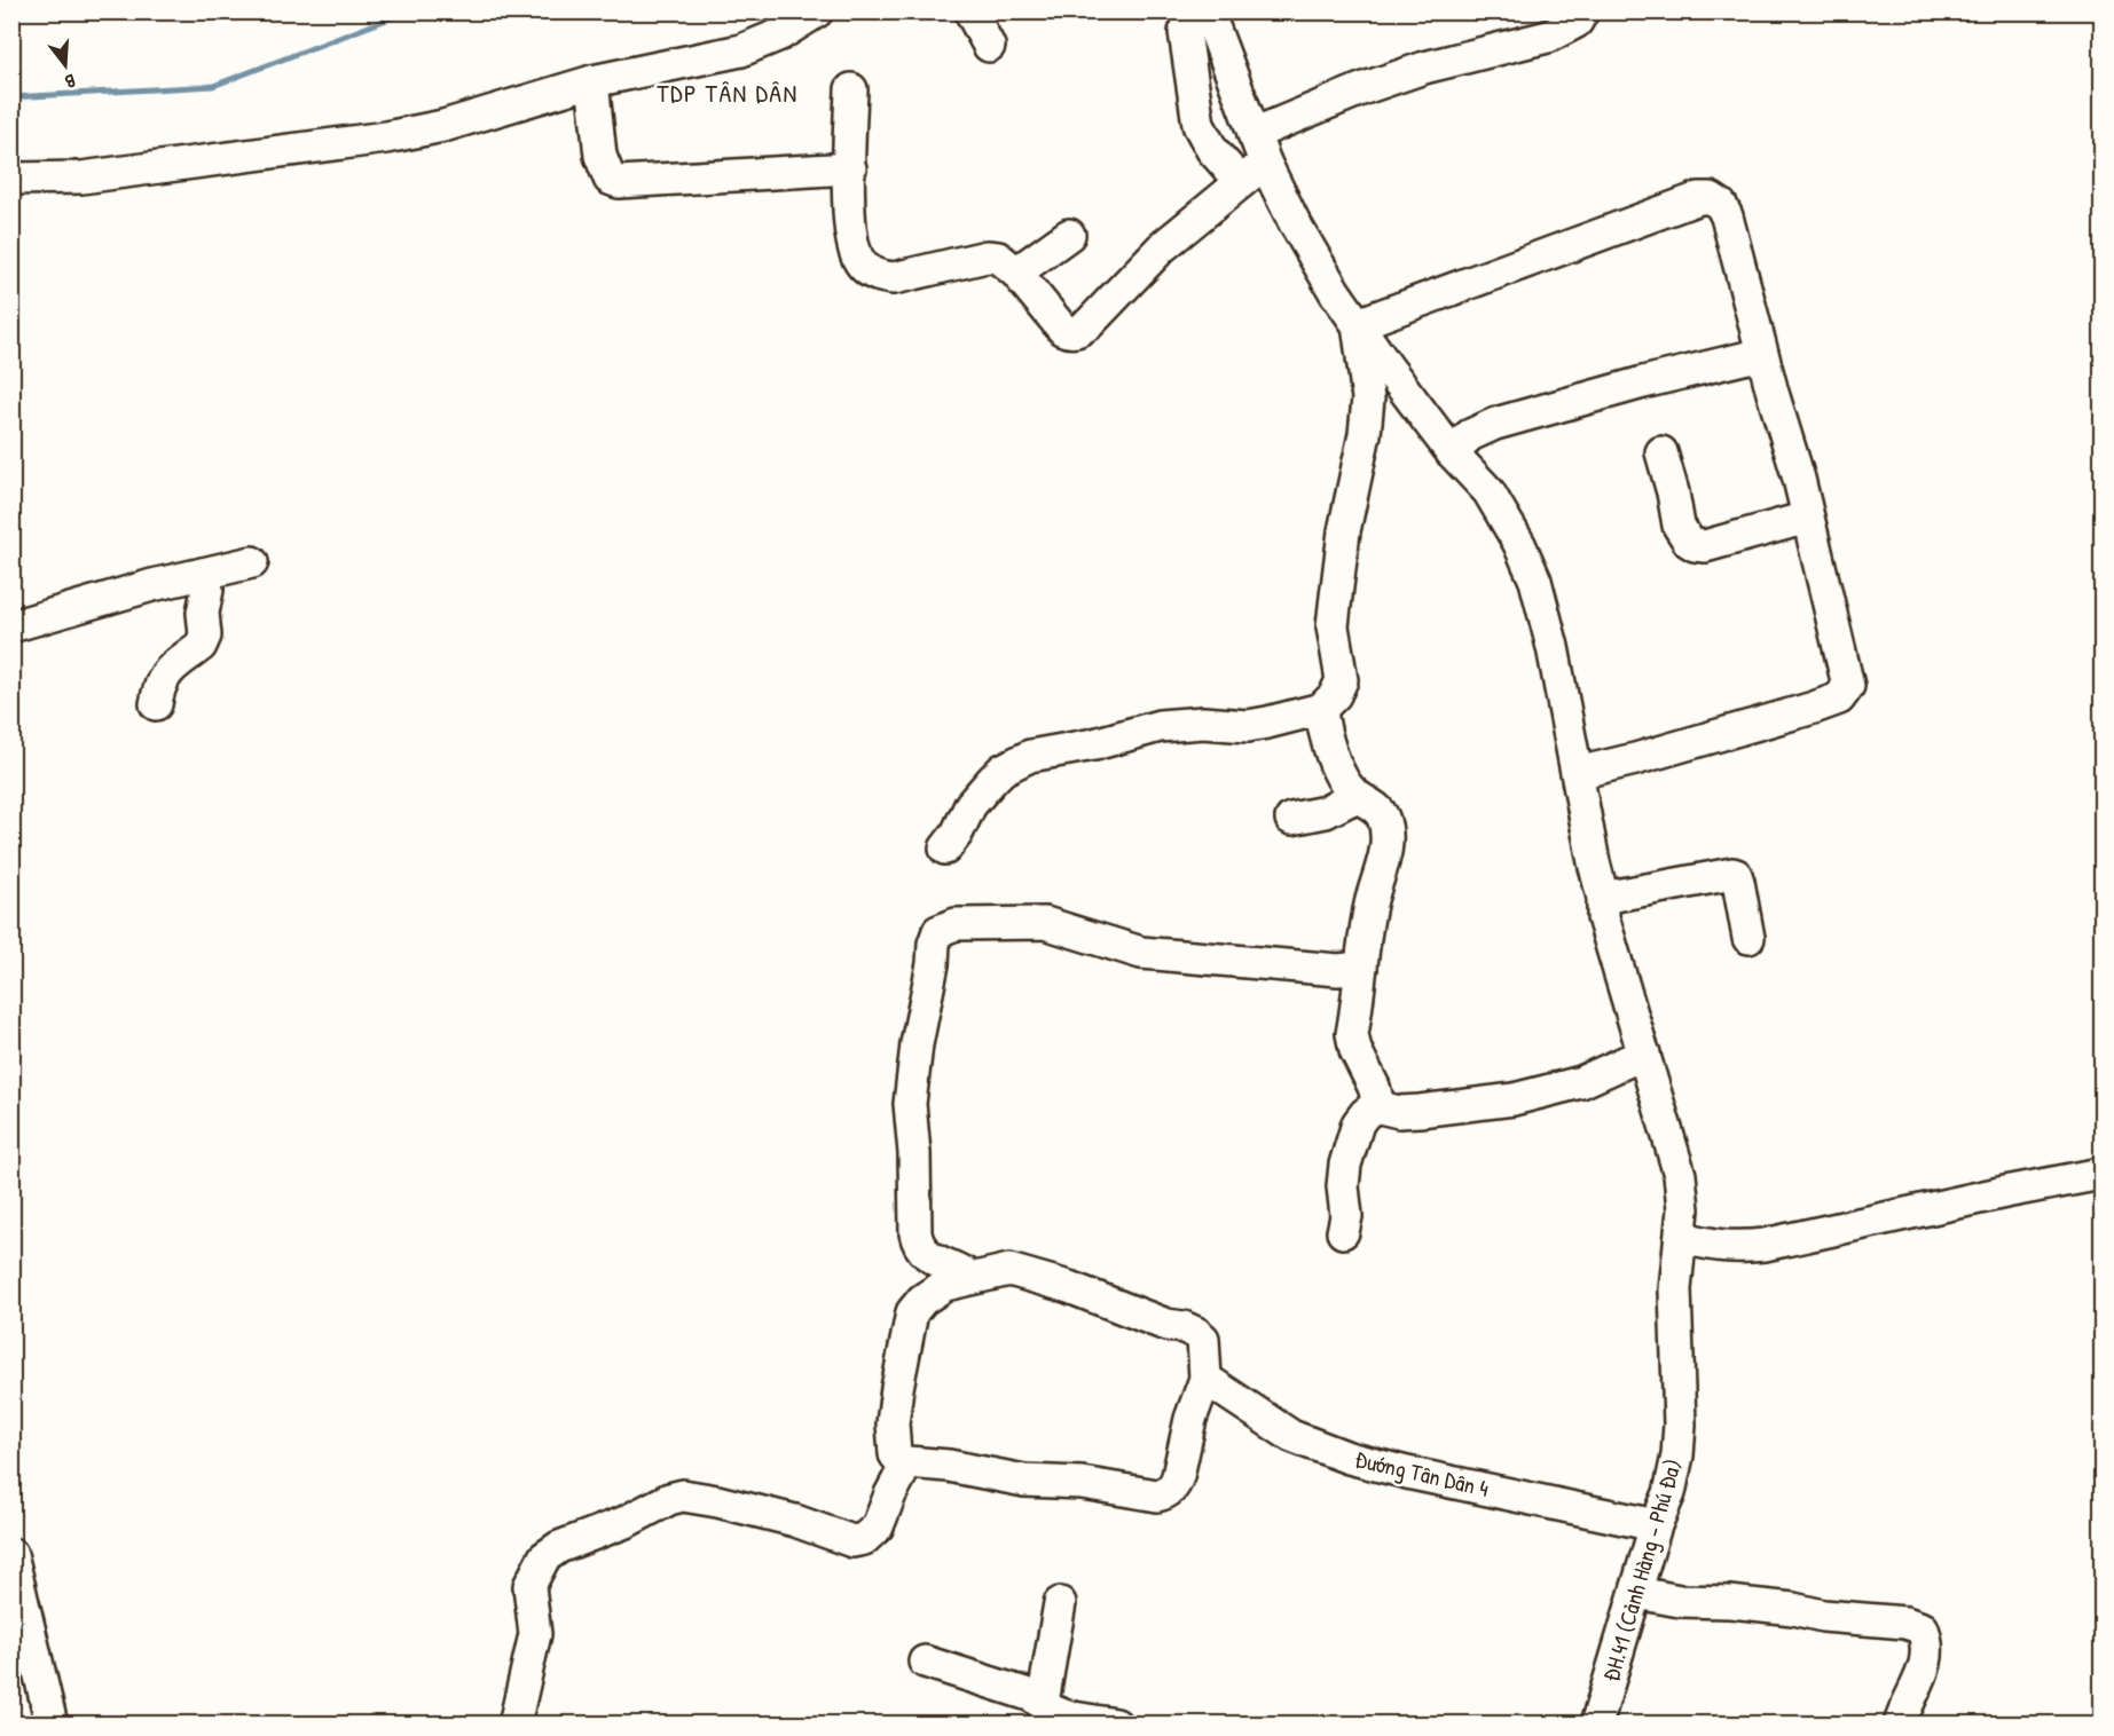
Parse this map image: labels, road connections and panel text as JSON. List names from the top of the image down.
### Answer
{
  "streets": {
    "street": ["Đướng Tân Dân 4", "ĐH.41 (Cảnh Hàng - Phú Đa)"]
  },
  "crossings": [
    ["Đướng Tân Dân 4", "ĐH.41 (Cảnh Hàng - Phú Đa)"]
  ],
  "districts": ["TDP TÂN DÂN"],
  "north": "bottom"
}
